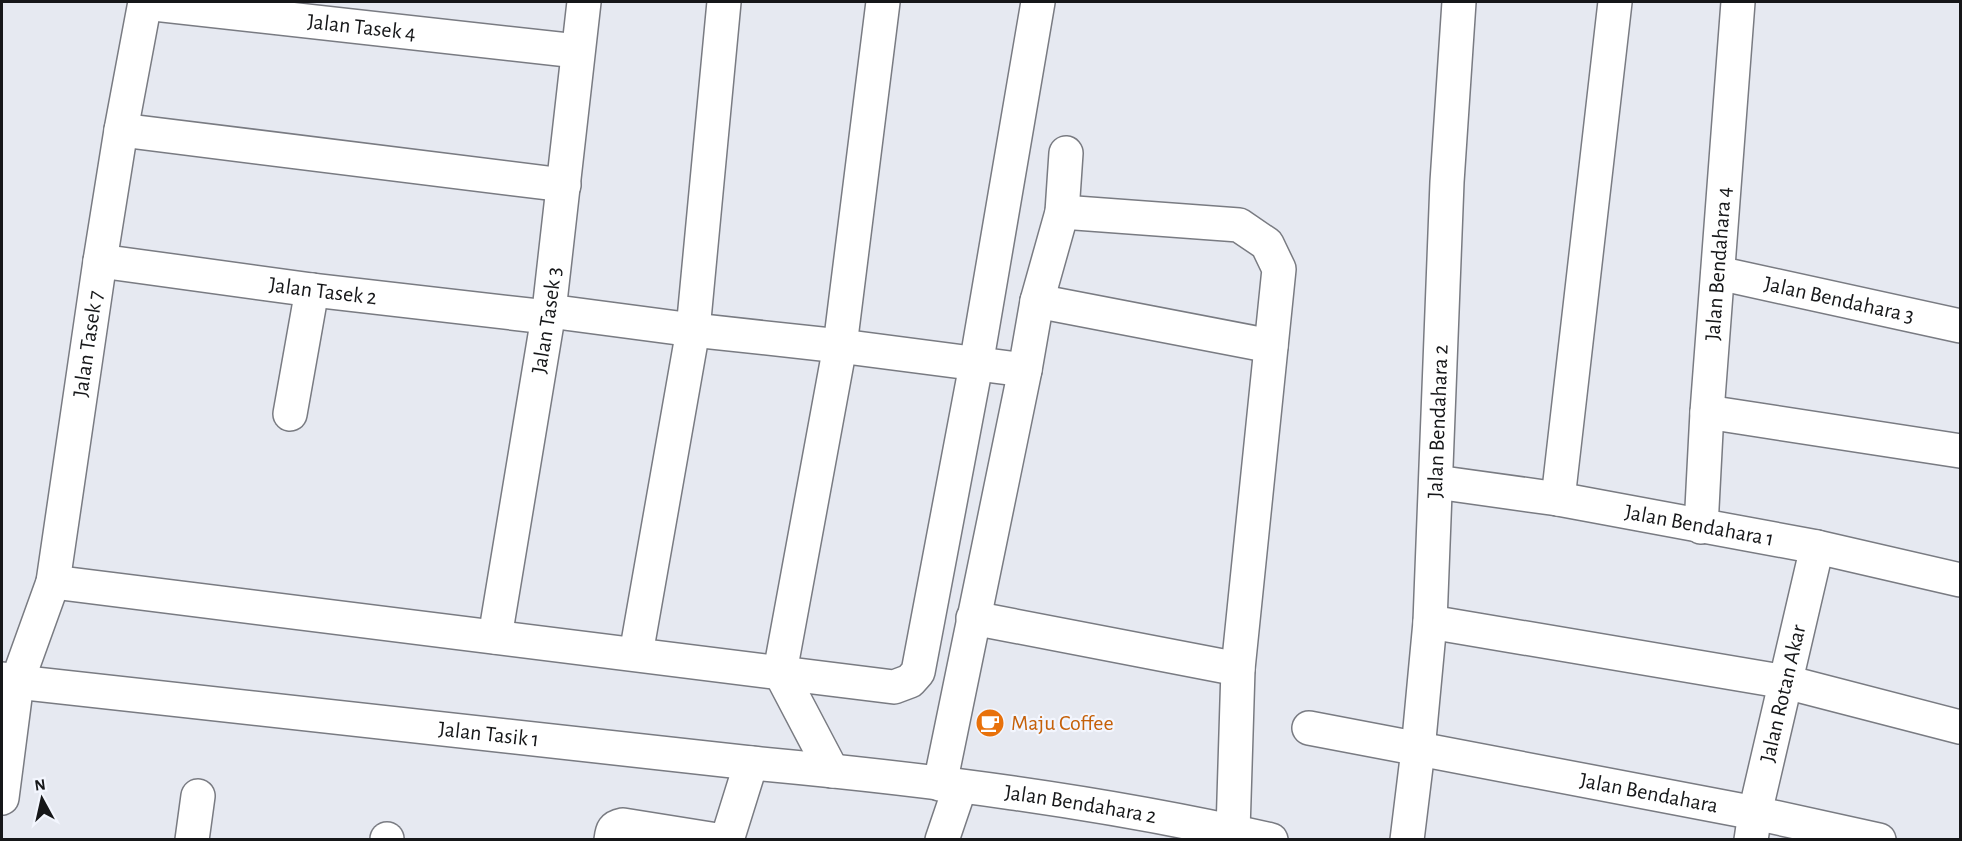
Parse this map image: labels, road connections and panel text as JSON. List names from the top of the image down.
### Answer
{
  "streets": {
    "street": [
      "Jalan Tasek 4",
      "Jalan Bendahara 4",
      "Jalan Tasek 2",
      "Jalan Bendahara 3",
      "Jalan Tasek 3",
      "Jalan Tasek 7",
      "Jalan Bendahara 2",
      "Jalan Bendahara 1",
      "Jalan Rotan Akar",
      "Jalan Tasik 1",
      "Jalan Bendahara"
    ]
  },
  "crossings": [
    ["Jalan Tasek 4", "Jalan Tasek 3"],
    ["Jalan Tasek 4", "Jalan Tasek 7"],
    ["Jalan Bendahara 4", "Jalan Bendahara 3"],
    ["Jalan Bendahara 4", "Jalan Bendahara 1"],
    ["Jalan Tasek 2", "Jalan Tasek 3"],
    ["Jalan Tasek 2", "Jalan Tasek 7"],
    ["Jalan Tasek 7", "Jalan Tasik 1"],
    ["Jalan Bendahara 2", "Jalan Bendahara 1"],
    ["Jalan Bendahara 2", "Jalan Tasik 1"],
    ["Jalan Bendahara 2", "Jalan Bendahara"],
    ["Jalan Bendahara 1", "Jalan Rotan Akar"],
    ["Jalan Rotan Akar", "Jalan Bendahara"]
  ],
  "places": {
    "cafe": ["Maju Coffee"]
  },
  "north": "top"
}
